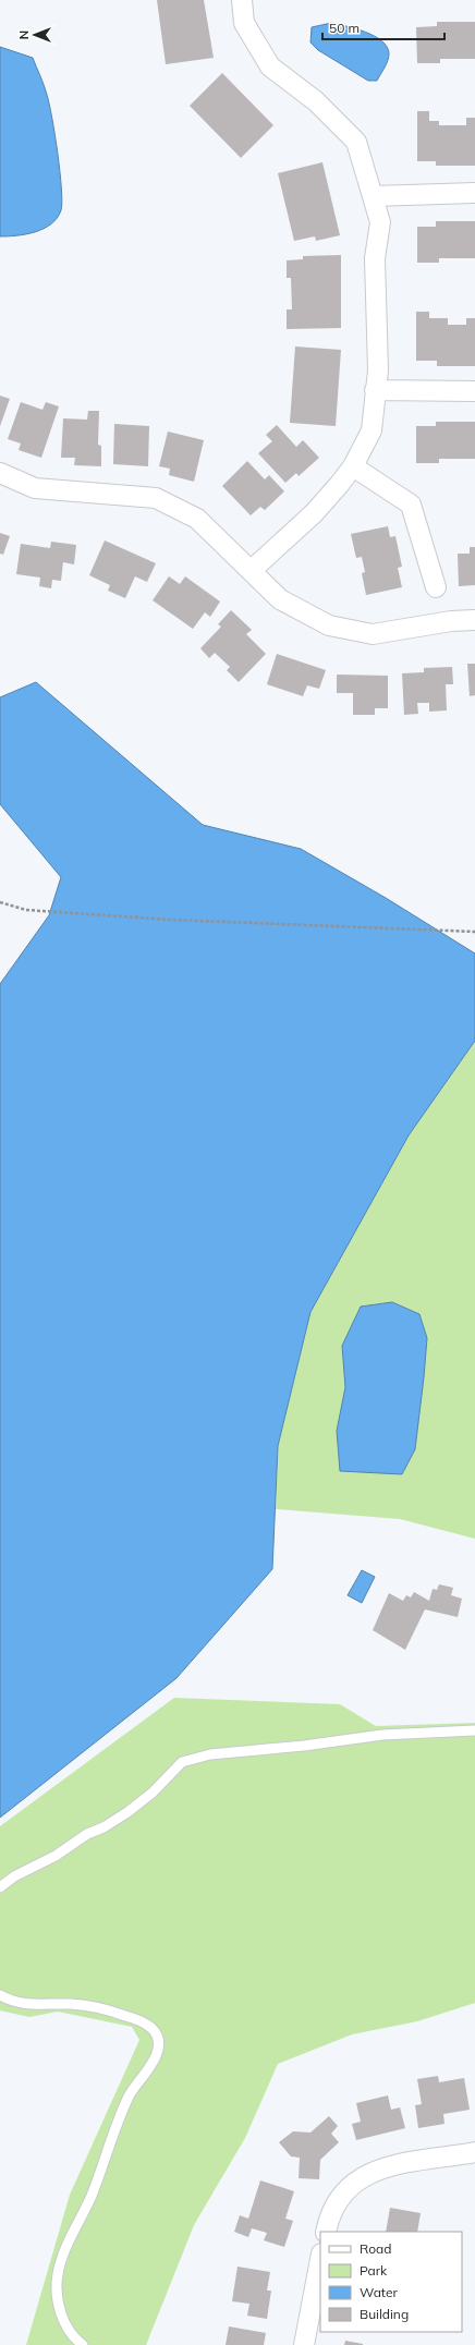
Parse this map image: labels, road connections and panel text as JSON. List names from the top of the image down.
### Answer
{
  "legend": [
    "Road",
    "Park",
    "Water",
    "Building"
  ],
  "scale_bar": "50 m",
  "north": "left"
}
